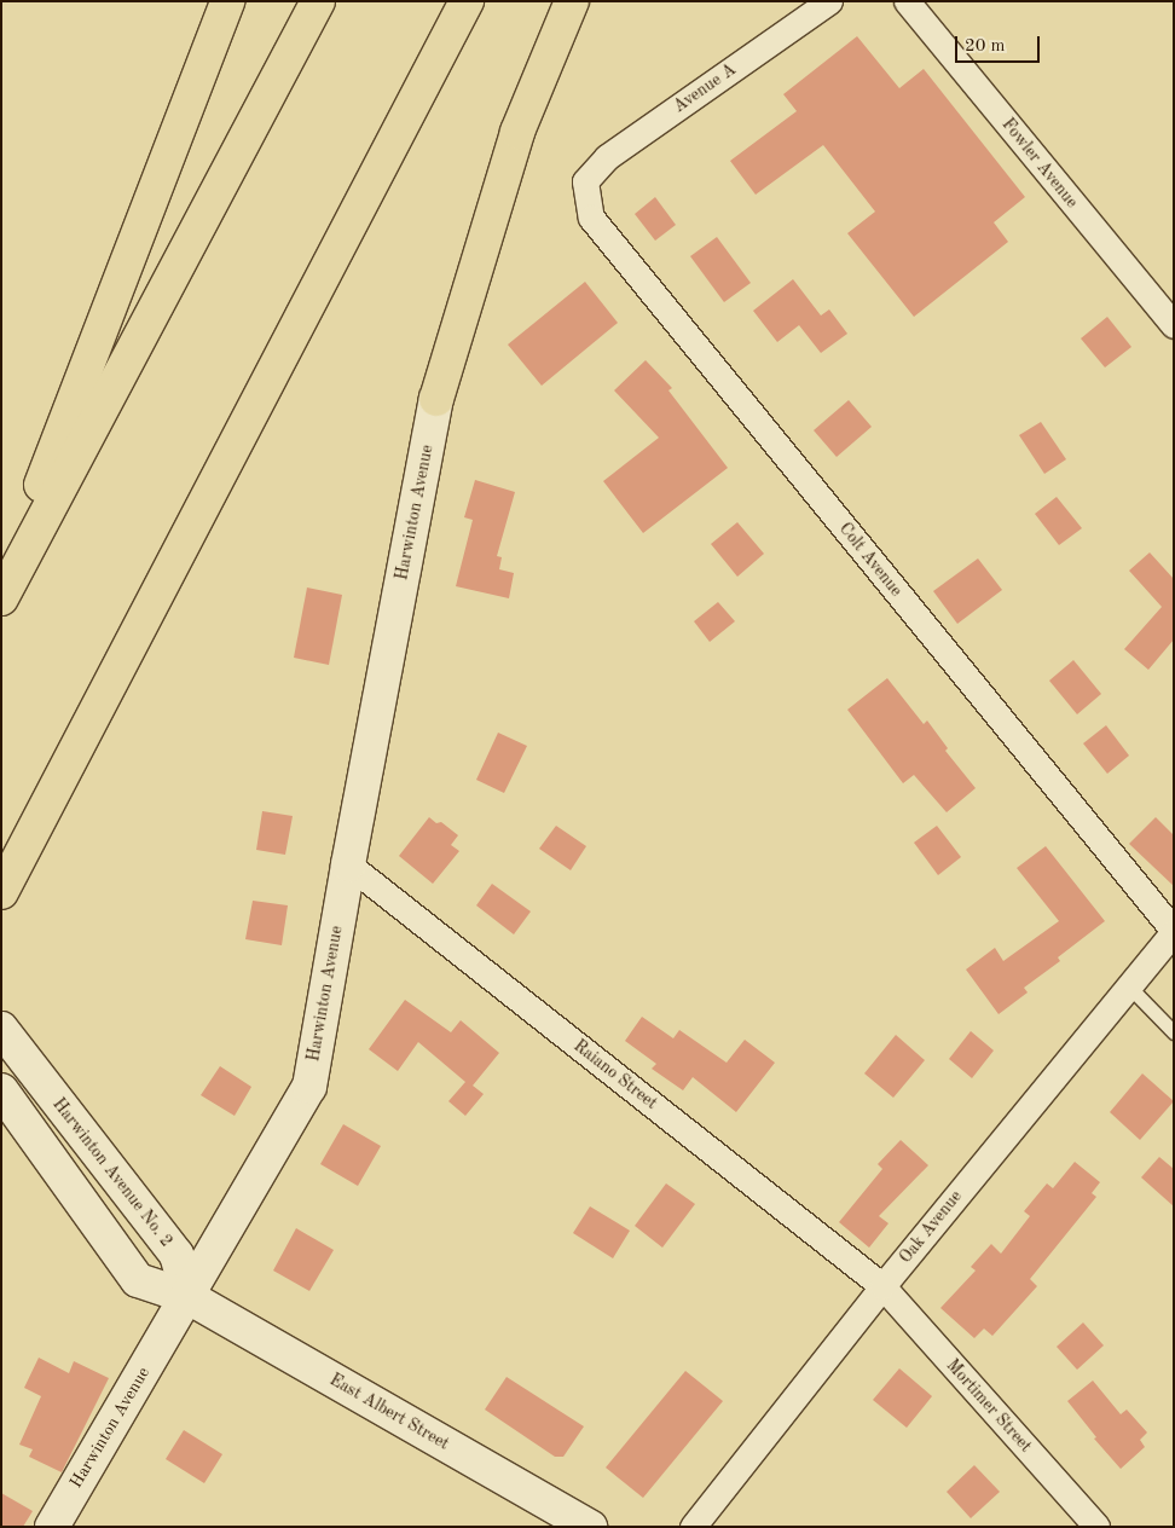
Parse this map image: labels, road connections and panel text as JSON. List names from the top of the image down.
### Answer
{
  "streets": {
    "main road": ["Harwinton Avenue", "Harwinton Avenue No. 2", "East Albert Street"],
    "street": [
      "Avenue A",
      "Fowler Avenue",
      "Colt Avenue",
      "Raiano Street",
      "Oak Avenue",
      "Mortimer Street"
    ]
  },
  "crossings": [
    ["Avenue A", "Colt Avenue"],
    ["Harwinton Avenue", "Raiano Street"],
    ["Harwinton Avenue", "Harwinton Avenue No. 2"],
    ["Harwinton Avenue", "East Albert Street"],
    ["Colt Avenue", "Oak Avenue"],
    ["Raiano Street", "Oak Avenue"],
    ["Raiano Street", "Mortimer Street"],
    ["Harwinton Avenue No. 2", "East Albert Street"],
    ["Oak Avenue", "Mortimer Street"]
  ],
  "scale_bar": "20 m"
}
